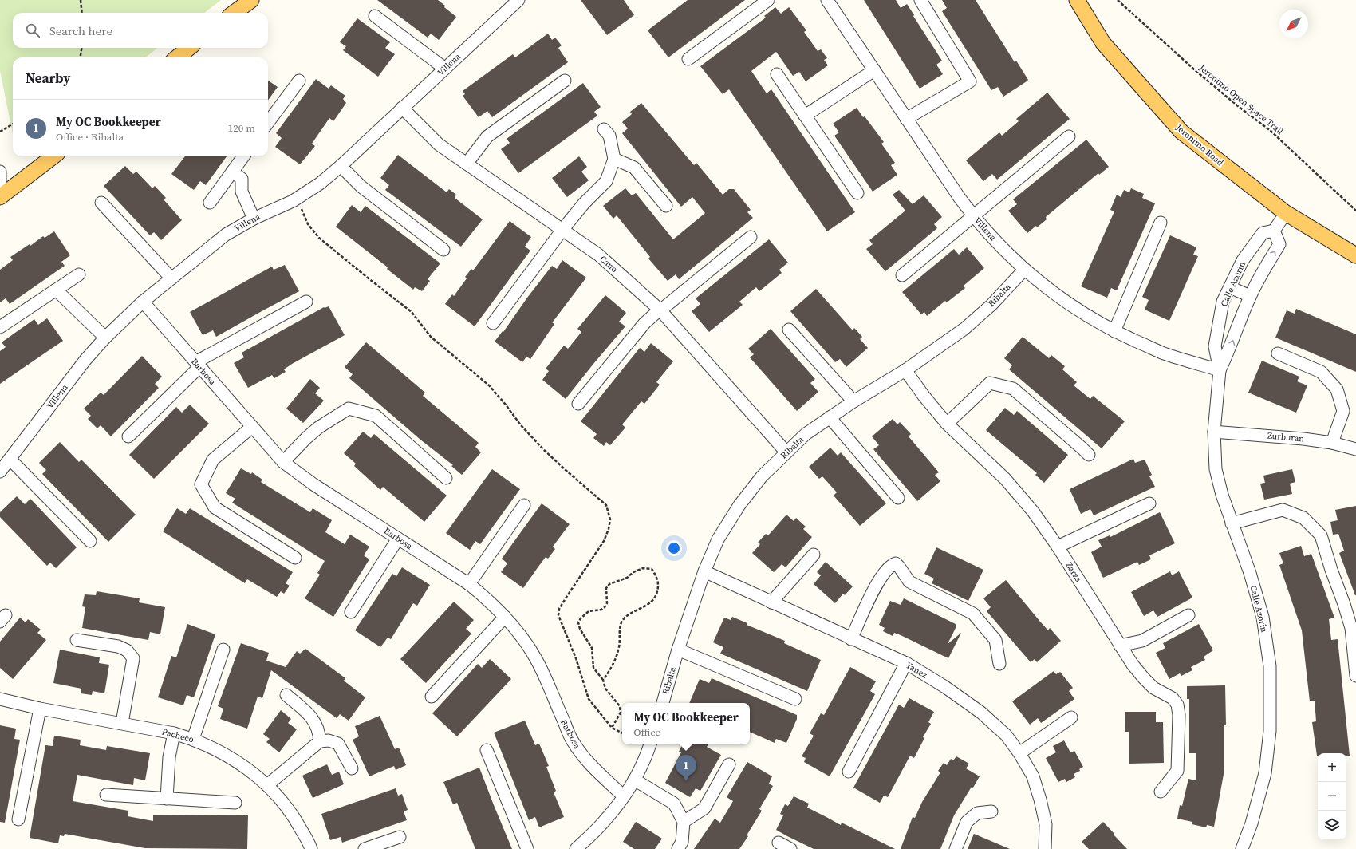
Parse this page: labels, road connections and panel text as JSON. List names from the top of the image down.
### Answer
{
  "streets": {
    "main road": ["Jeronimo Road"],
    "street": [
      "Villena",
      "Cano",
      "Calle Azorin",
      "Ribalta",
      "Barbosa",
      "Zurburan",
      "Zarza",
      "Yanez",
      "Pacheco"
    ],
    "path": ["Jeronimo Open Space Trail"]
  },
  "crossings": [
    ["Villena", "Cano"],
    ["Villena", "Calle Azorin"],
    ["Villena", "Ribalta"],
    ["Villena", "Barbosa"],
    ["Cano", "Ribalta"],
    ["Calle Azorin", "Zurburan"],
    ["Ribalta", "Zarza"],
    ["Ribalta", "Yanez"]
  ],
  "north": "bottom left",
  "page": {
    "search": "Search here",
    "heading": "Nearby",
    "list": [
      {
        "mark": "1",
        "name": "My OC Bookkeeper",
        "note": "Office · Ribalta",
        "value": "120 m"
      }
    ],
    "popup": ["My OC Bookkeeper", "Office"],
    "map_buttons": ["+", "−"],
    "pins": "1"
  }
}
